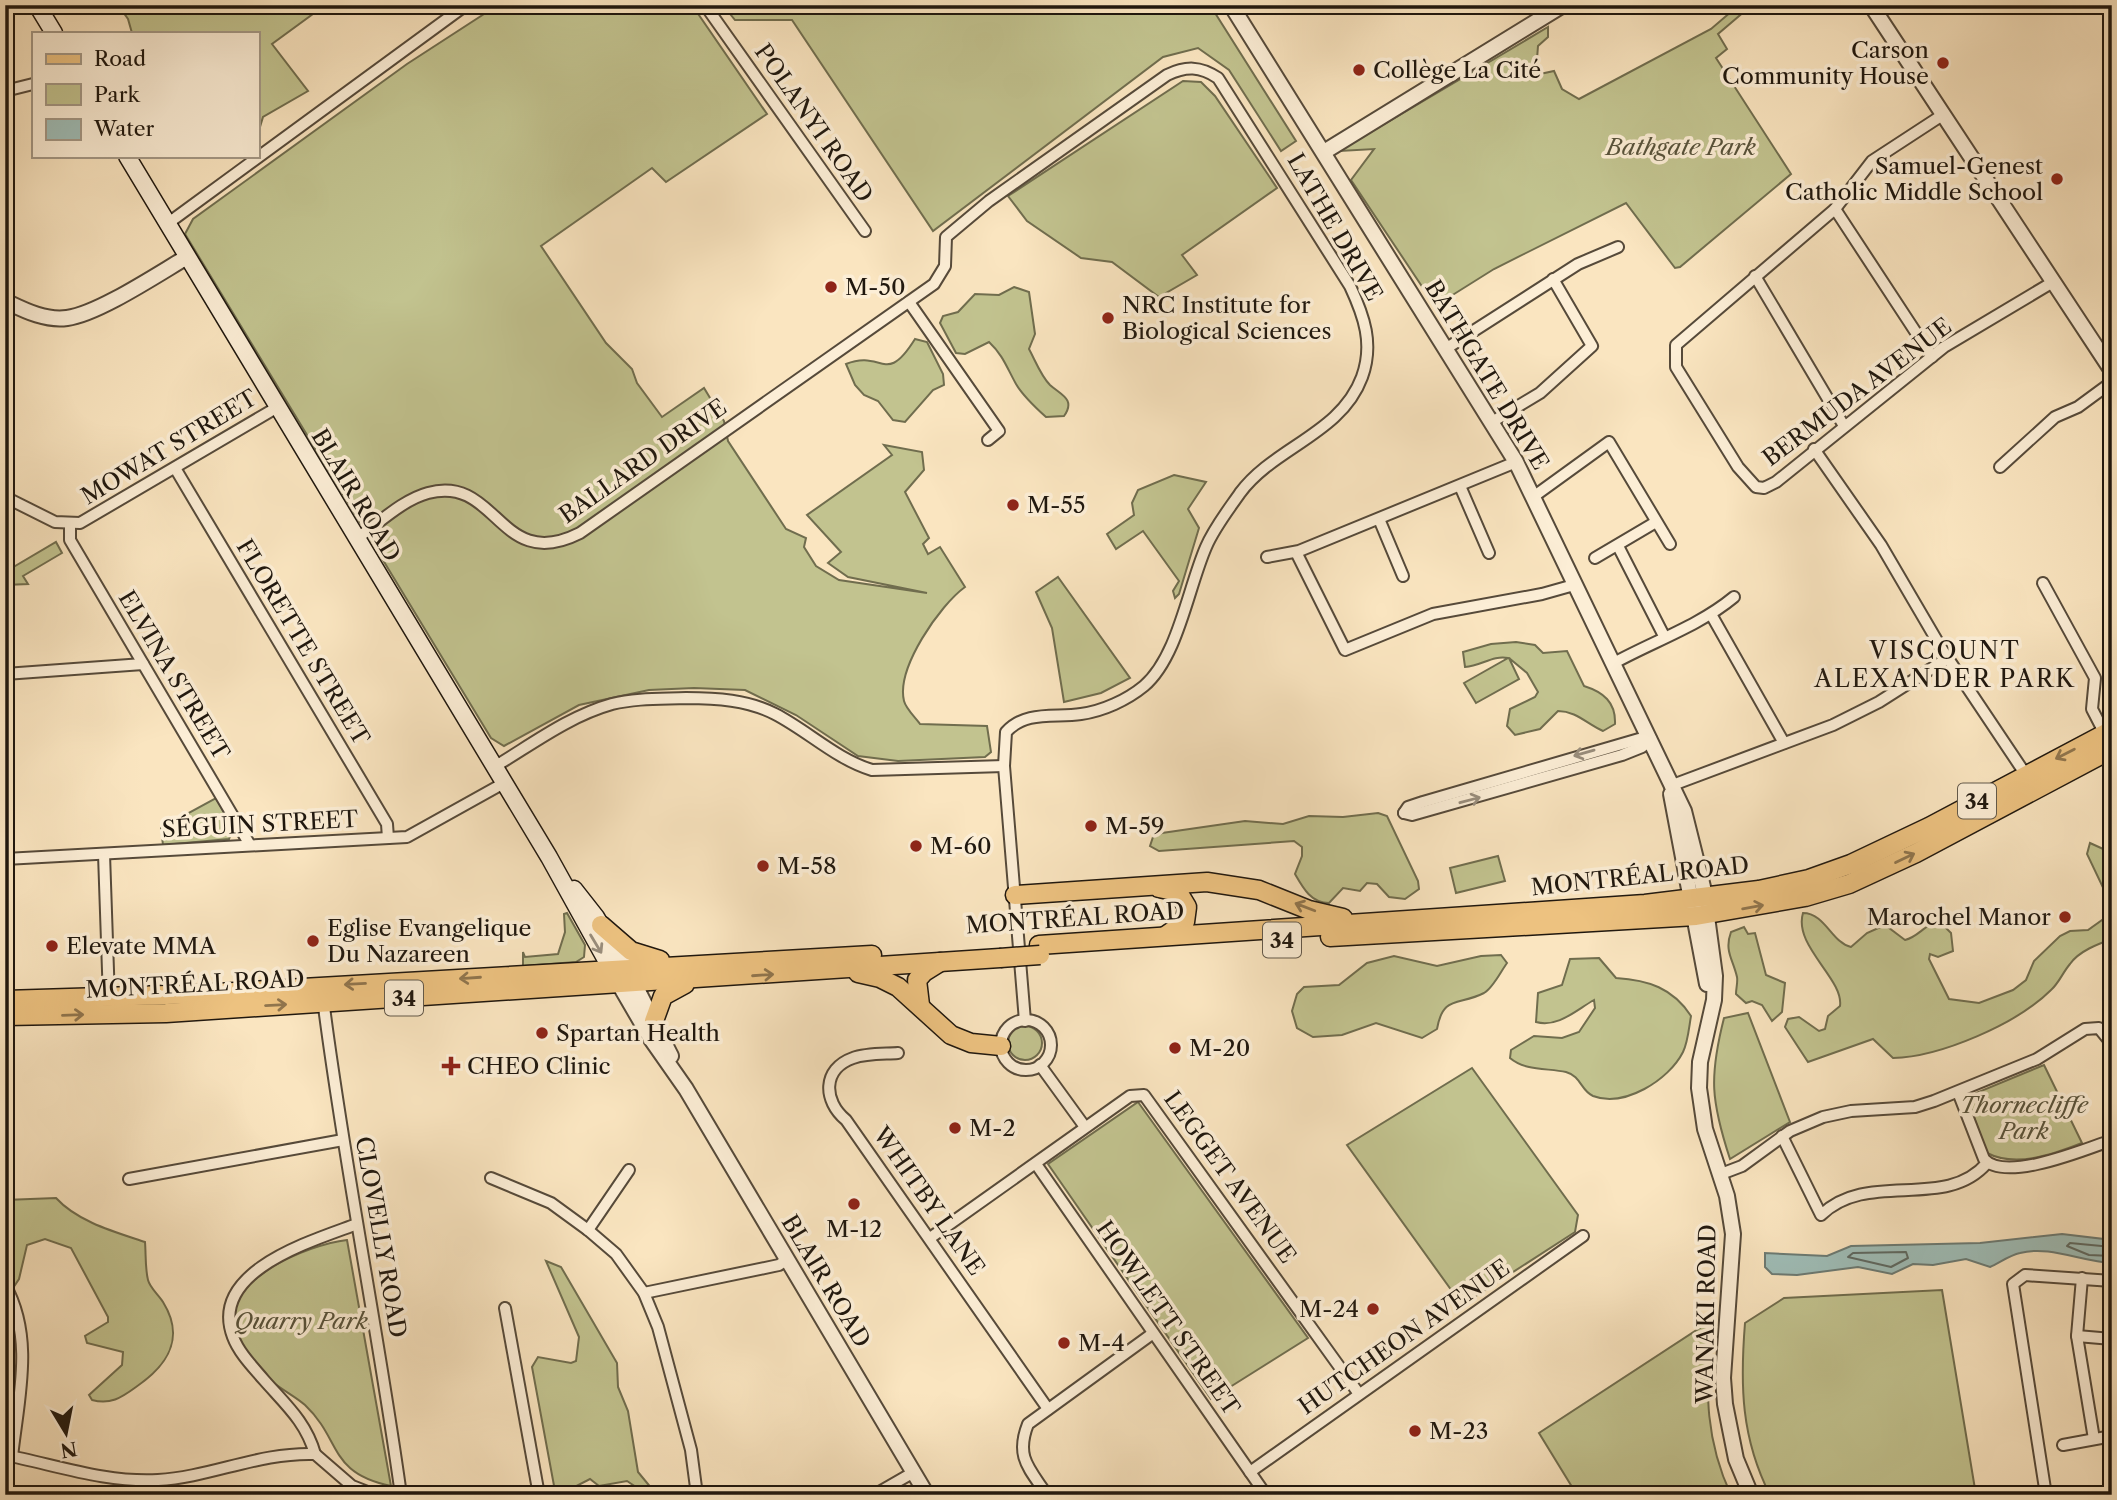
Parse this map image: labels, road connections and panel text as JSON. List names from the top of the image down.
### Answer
{
  "streets": {
    "main road": ["BLAIR ROAD", "34", "MONTRÉAL ROAD"],
    "street": [
      "POLANYI ROAD",
      "LATHE DRIVE",
      "BATHGATE DRIVE",
      "BERMUDA AVENUE",
      "MOWAT STREET",
      "BALLARD DRIVE",
      "FLORETTE STREET",
      "ELVINA STREET",
      "SÉGUIN STREET",
      "LEGGET AVENUE",
      "WHITBY LANE",
      "CLOVELLY ROAD",
      "WANAKI ROAD",
      "HOWLETT STREET",
      "HUTCHEON AVENUE"
    ]
  },
  "crossings": [
    ["LATHE DRIVE", "BALLARD DRIVE"],
    ["BATHGATE DRIVE", "MONTRÉAL ROAD"],
    ["BATHGATE DRIVE", "WANAKI ROAD"],
    ["MOWAT STREET", "BLAIR ROAD"],
    ["MOWAT STREET", "FLORETTE STREET"],
    ["MOWAT STREET", "ELVINA STREET"],
    ["BALLARD DRIVE", "BLAIR ROAD"],
    ["BLAIR ROAD", "SÉGUIN STREET"],
    ["BLAIR ROAD", "MONTRÉAL ROAD"],
    ["FLORETTE STREET", "SÉGUIN STREET"],
    ["ELVINA STREET", "SÉGUIN STREET"],
    ["MONTRÉAL ROAD", "CLOVELLY ROAD"],
    ["MONTRÉAL ROAD", "WANAKI ROAD"],
    ["LEGGET AVENUE", "WHITBY LANE"],
    ["LEGGET AVENUE", "HOWLETT STREET"],
    ["LEGGET AVENUE", "HUTCHEON AVENUE"],
    ["HOWLETT STREET", "HUTCHEON AVENUE"]
  ],
  "districts": ["VISCOUNT ALEXANDER PARK"],
  "parks": ["Bathgate Park", "Thornecliffe Park", "Quarry Park"],
  "places": {
    "other": [
      "Carson Community House",
      "Collège La Cité",
      "Samuel-Genest Catholic Middle School",
      "M-50",
      "NRC Institute for Biological Sciences",
      "M-55",
      "M-59",
      "M-60",
      "M-58",
      "Marochel Manor",
      "Eglise Evangelique Du Nazareen",
      "Elevate MMA",
      "Spartan Health",
      "M-20",
      "M-2",
      "M-12",
      "M-24",
      "M-4",
      "M-23"
    ],
    "health": ["CHEO Clinic"]
  },
  "legend": ["Road", "Park", "Water"],
  "north": "bottom"
}
